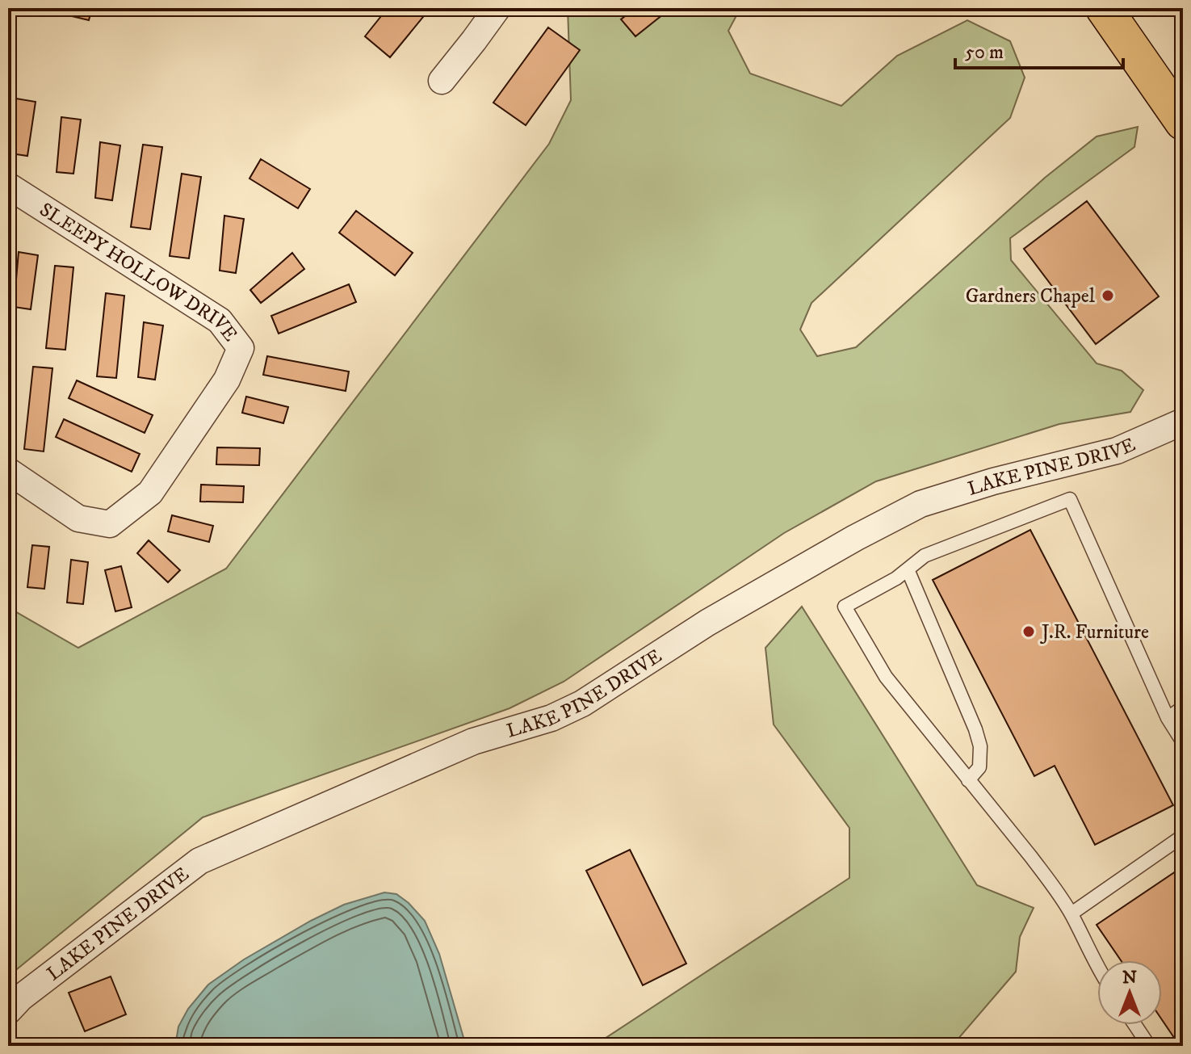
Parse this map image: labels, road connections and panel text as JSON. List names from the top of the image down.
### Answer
{
  "streets": {
    "street": ["SLEEPY HOLLOW DRIVE", "LAKE PINE DRIVE"]
  },
  "places": ["Gardners Chapel", "J.R. Furniture"],
  "scale_bar": "50 m",
  "north": "top"
}
